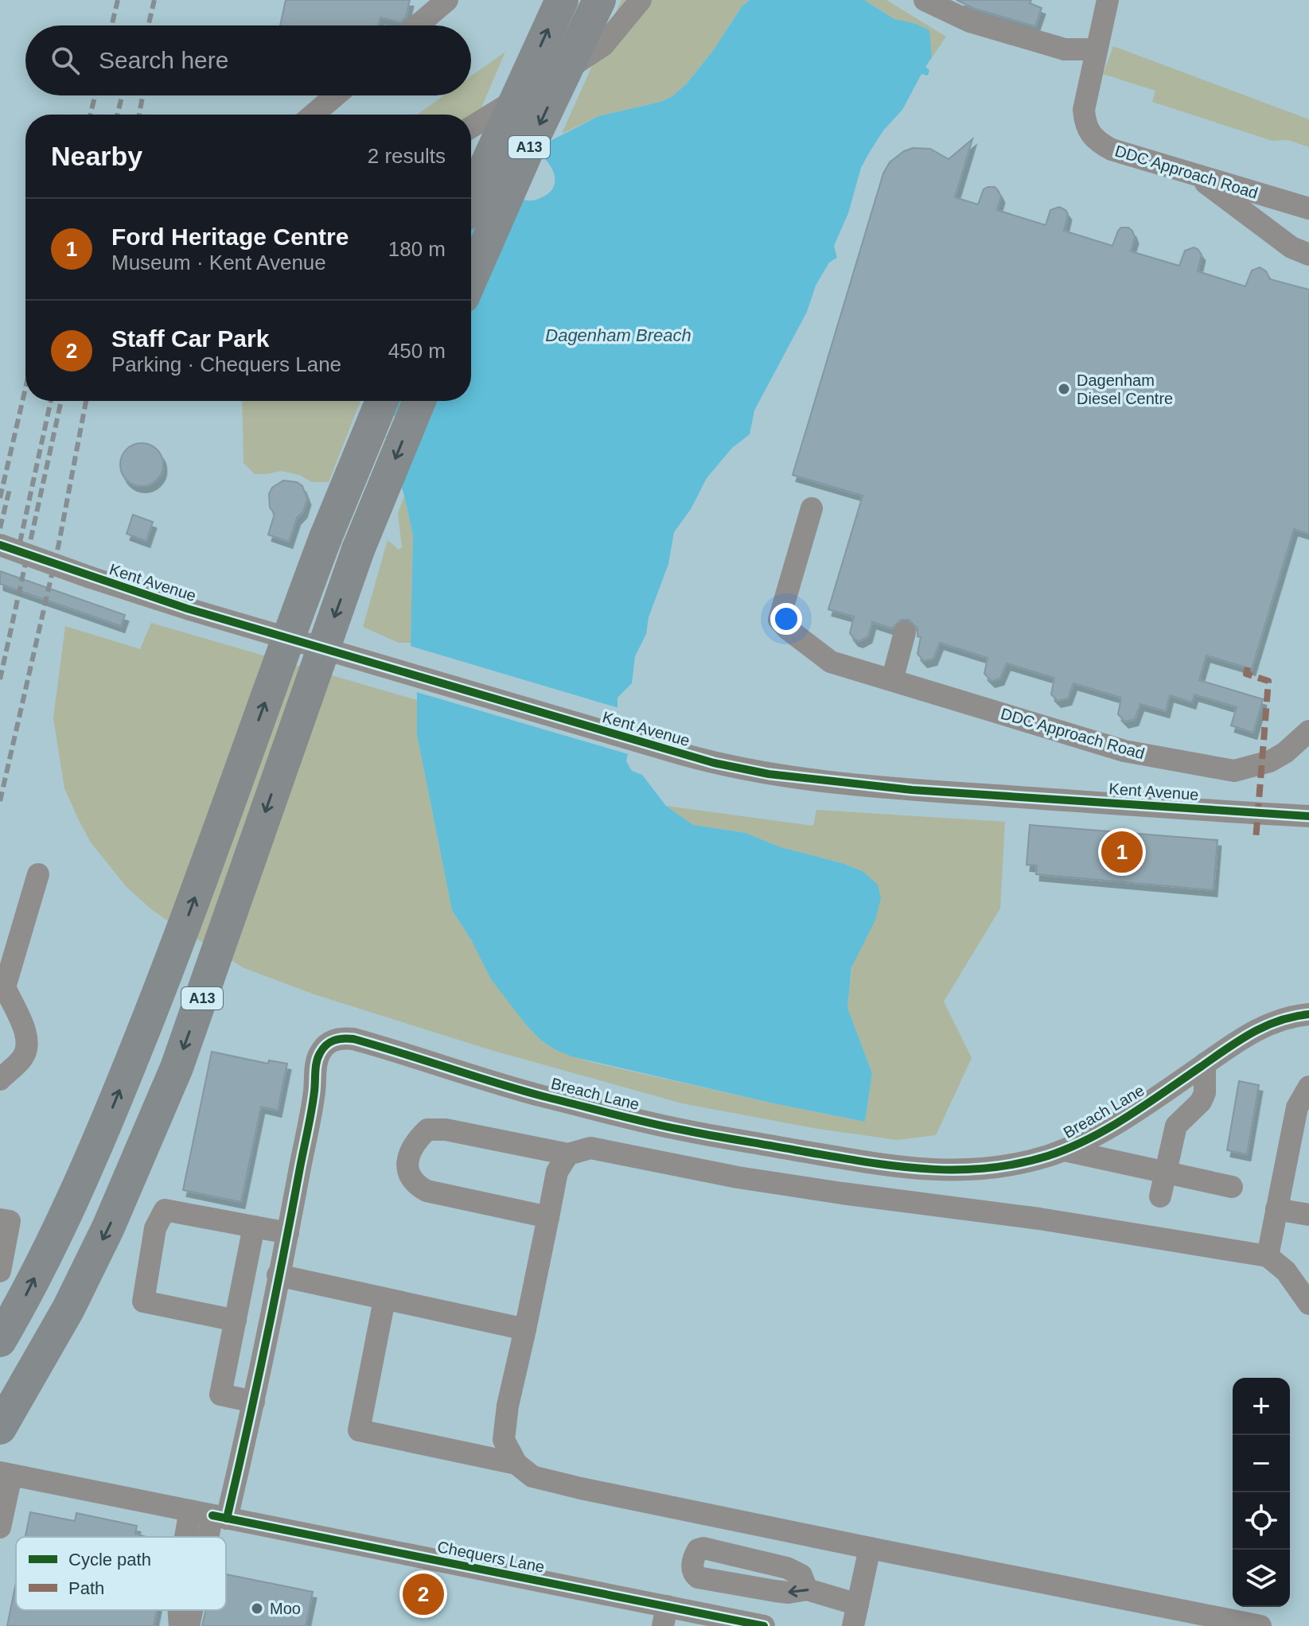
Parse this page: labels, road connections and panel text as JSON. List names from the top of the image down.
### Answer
{
  "streets": {
    "highway": ["A13"],
    "street": [
      "DDC Approach Road",
      "Kent Avenue",
      "Breach Lane",
      "Chequers Lane"
    ]
  },
  "crossings": [
    ["Breach Lane", "Chequers Lane"]
  ],
  "water": ["Dagenham Breach"],
  "places": ["Dagenham Diesel Centre", "Moo"],
  "legend": ["Cycle path", "Path"],
  "page": {
    "search": "Search here",
    "heading": ["Nearby", "2 results"],
    "list": [
      {
        "mark": "1",
        "name": "Ford Heritage Centre",
        "note": "Museum · Kent Avenue",
        "value": "180 m"
      },
      {
        "mark": "2",
        "name": "Staff Car Park",
        "note": "Parking · Chequers Lane",
        "value": "450 m"
      }
    ],
    "pins": ["1", "2"],
    "map_buttons": ["+", "−"]
  }
}
